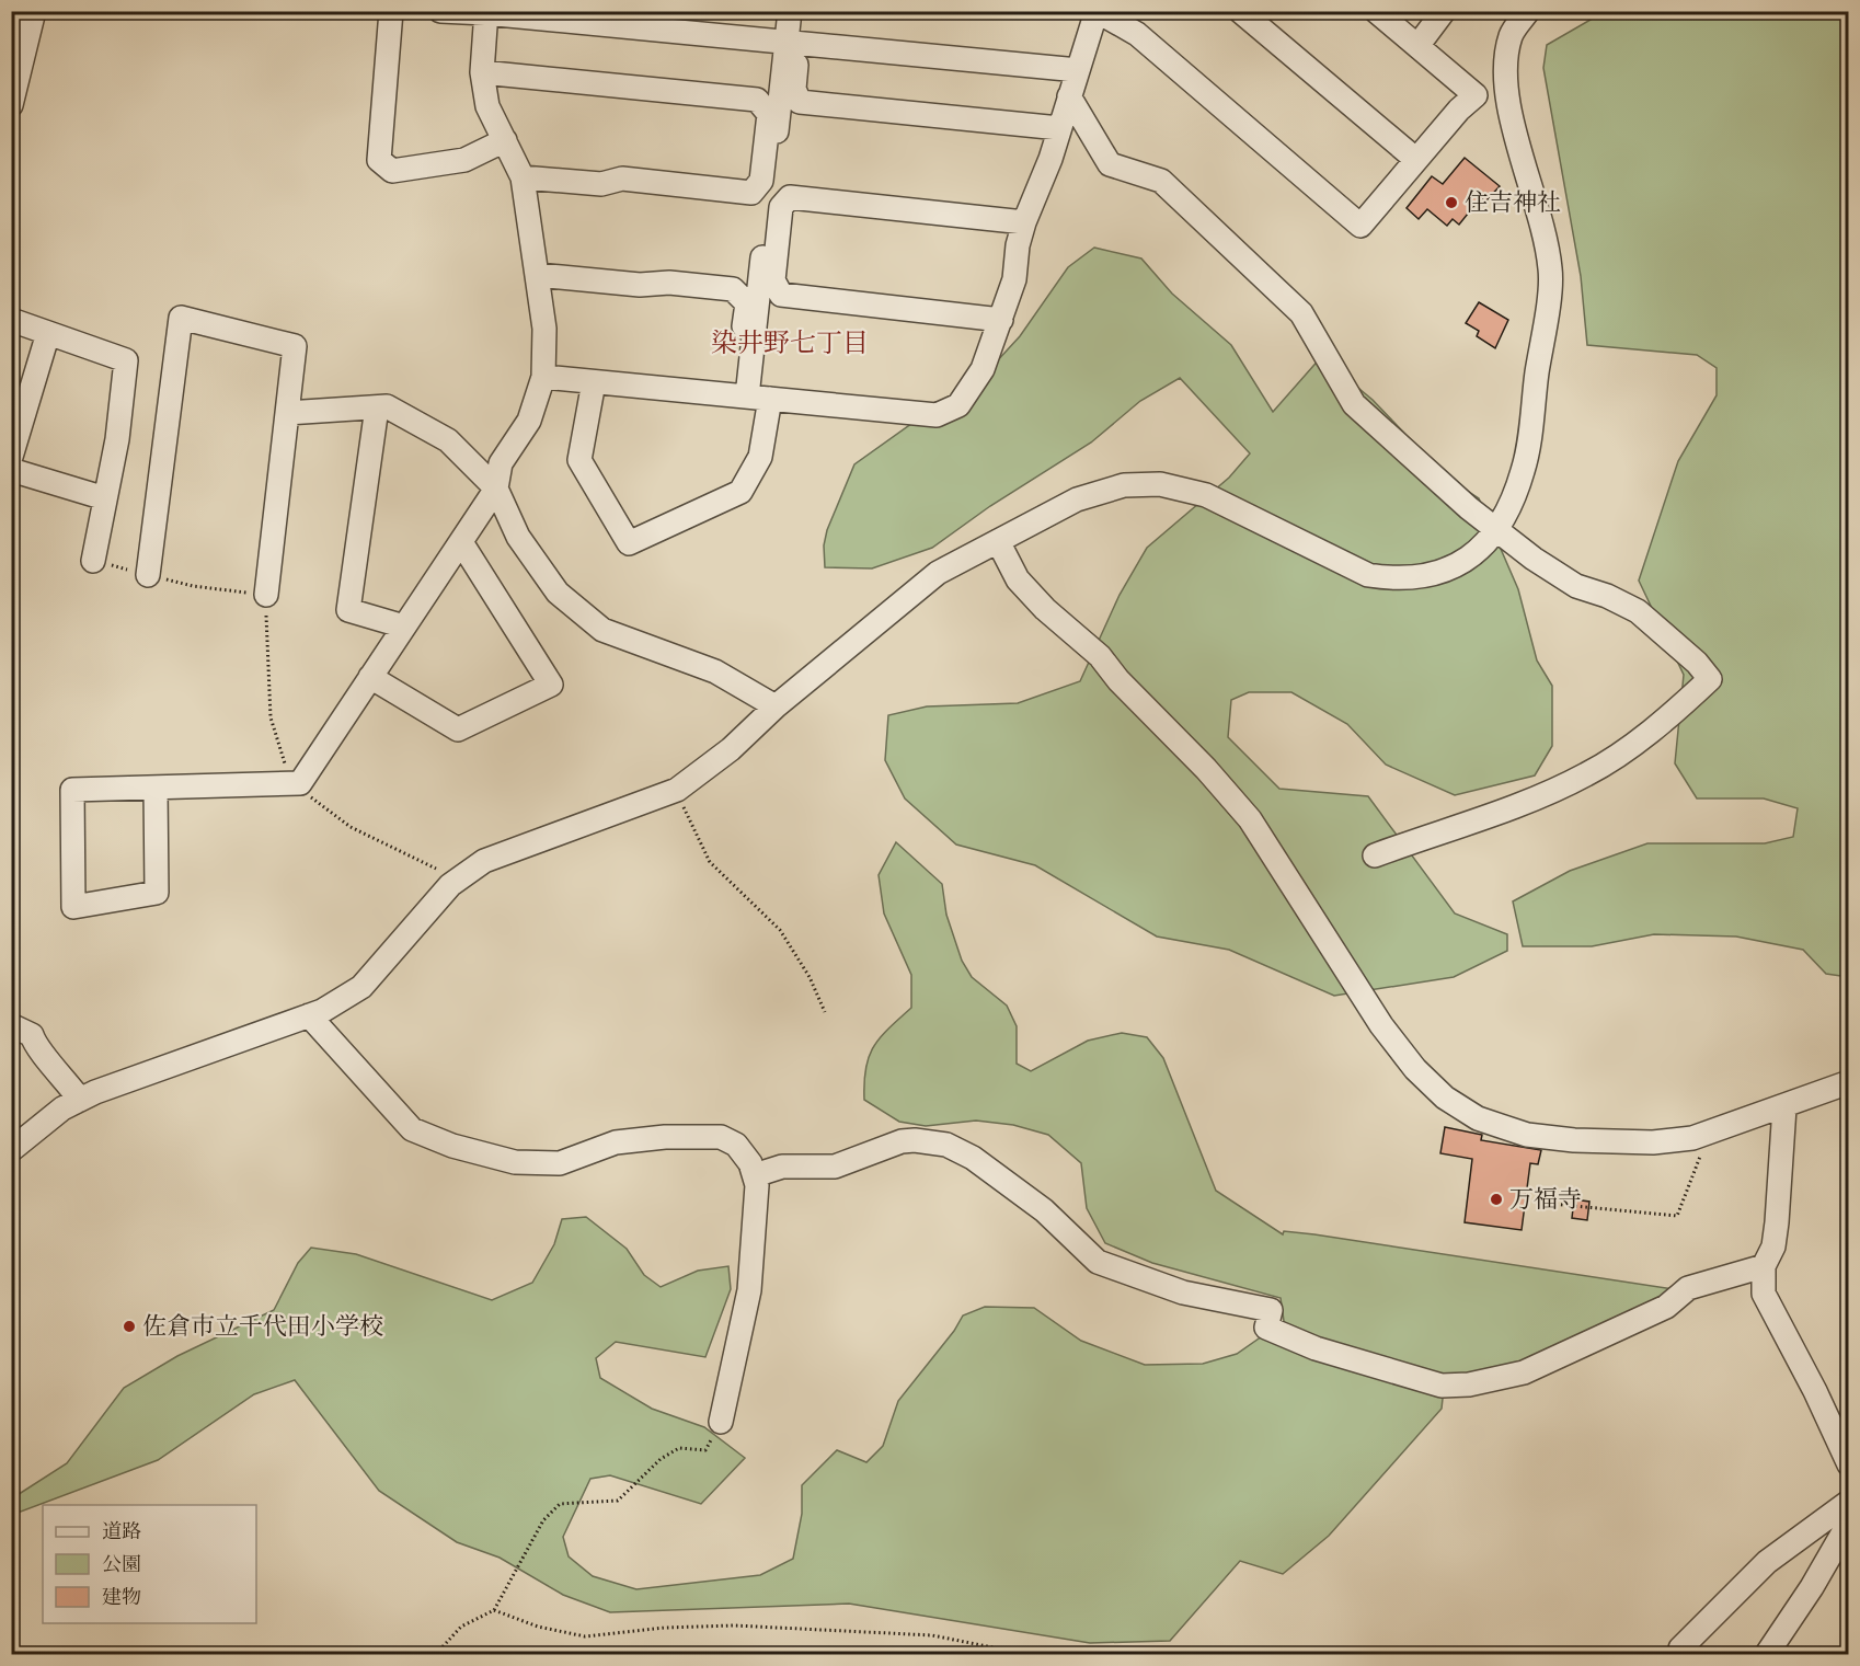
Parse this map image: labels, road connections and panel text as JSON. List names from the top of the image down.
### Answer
{
  "districts": ["染井野七丁目"],
  "places": ["住吉神社", "万福寺", "佐倉市立千代田小学校"],
  "legend": ["道路", "公園", "建物"]
}
